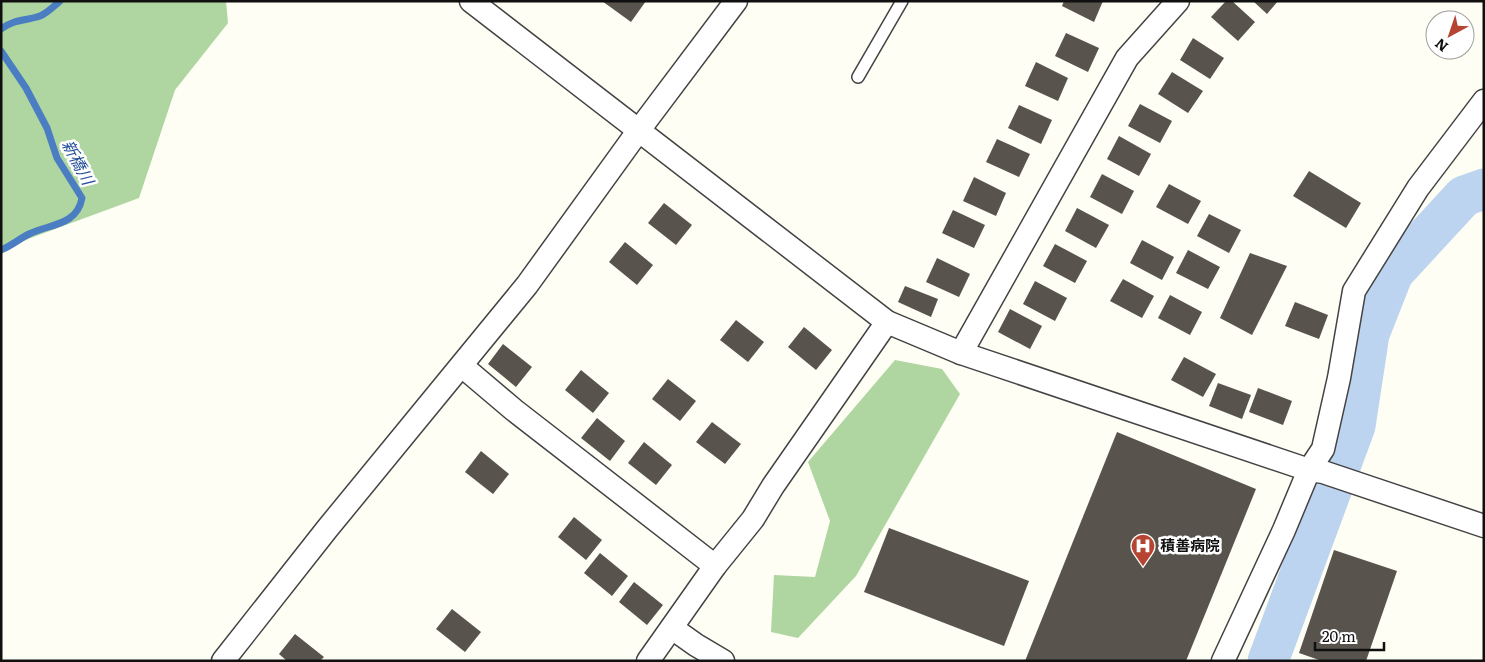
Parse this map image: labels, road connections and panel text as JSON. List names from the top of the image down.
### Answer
{
  "water": ["新橋川"],
  "places": {
    "hospital": ["積善病院"]
  },
  "scale_bar": "20 m",
  "north": "bottom left"
}
